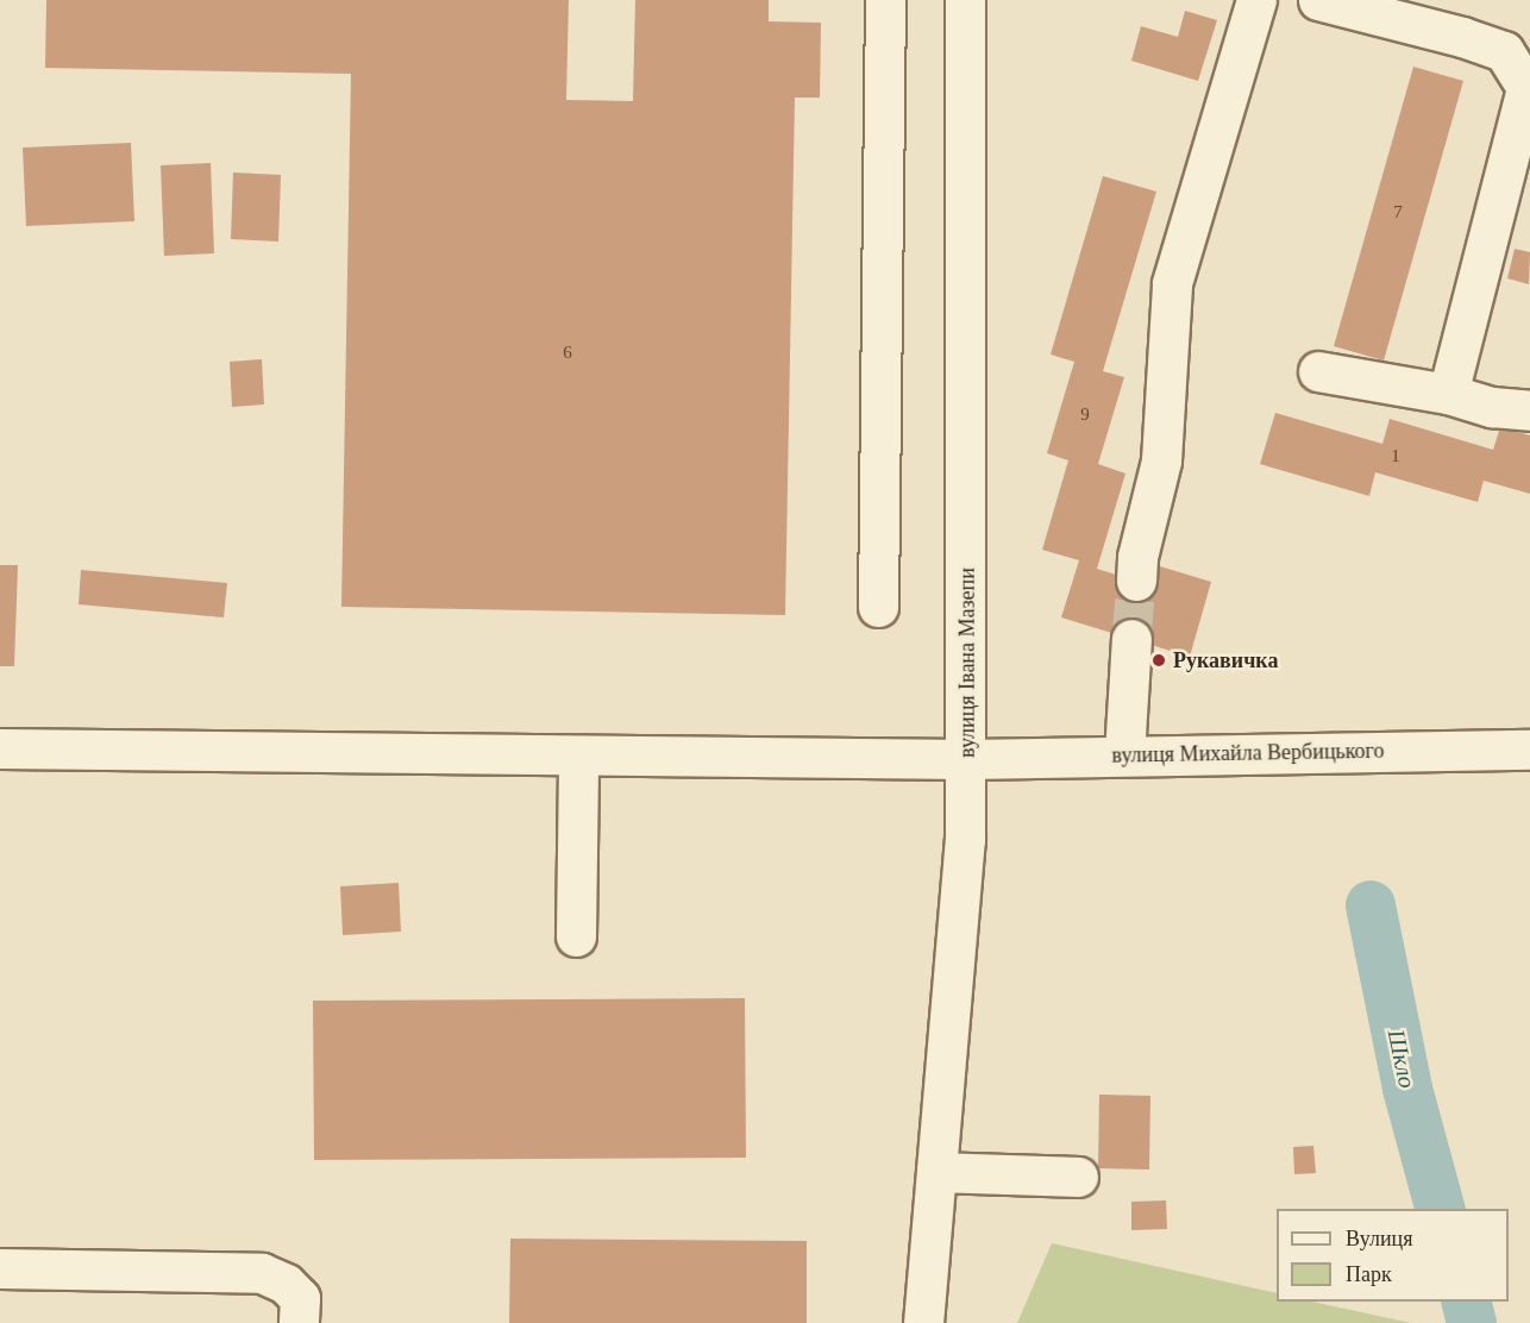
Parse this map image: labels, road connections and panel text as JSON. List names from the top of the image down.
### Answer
{
  "streets": {
    "street": ["вулиця Івана Мазепи", "вулиця Михайла Вербицького"]
  },
  "crossings": [
    ["вулиця Івана Мазепи", "вулиця Михайла Вербицького"]
  ],
  "water": ["Шкло"],
  "places": ["Рукавичка"],
  "house_numbers": [
    "7",
    "6",
    "9",
    "1"
  ],
  "legend": ["Вулиця", "Парк"]
}
